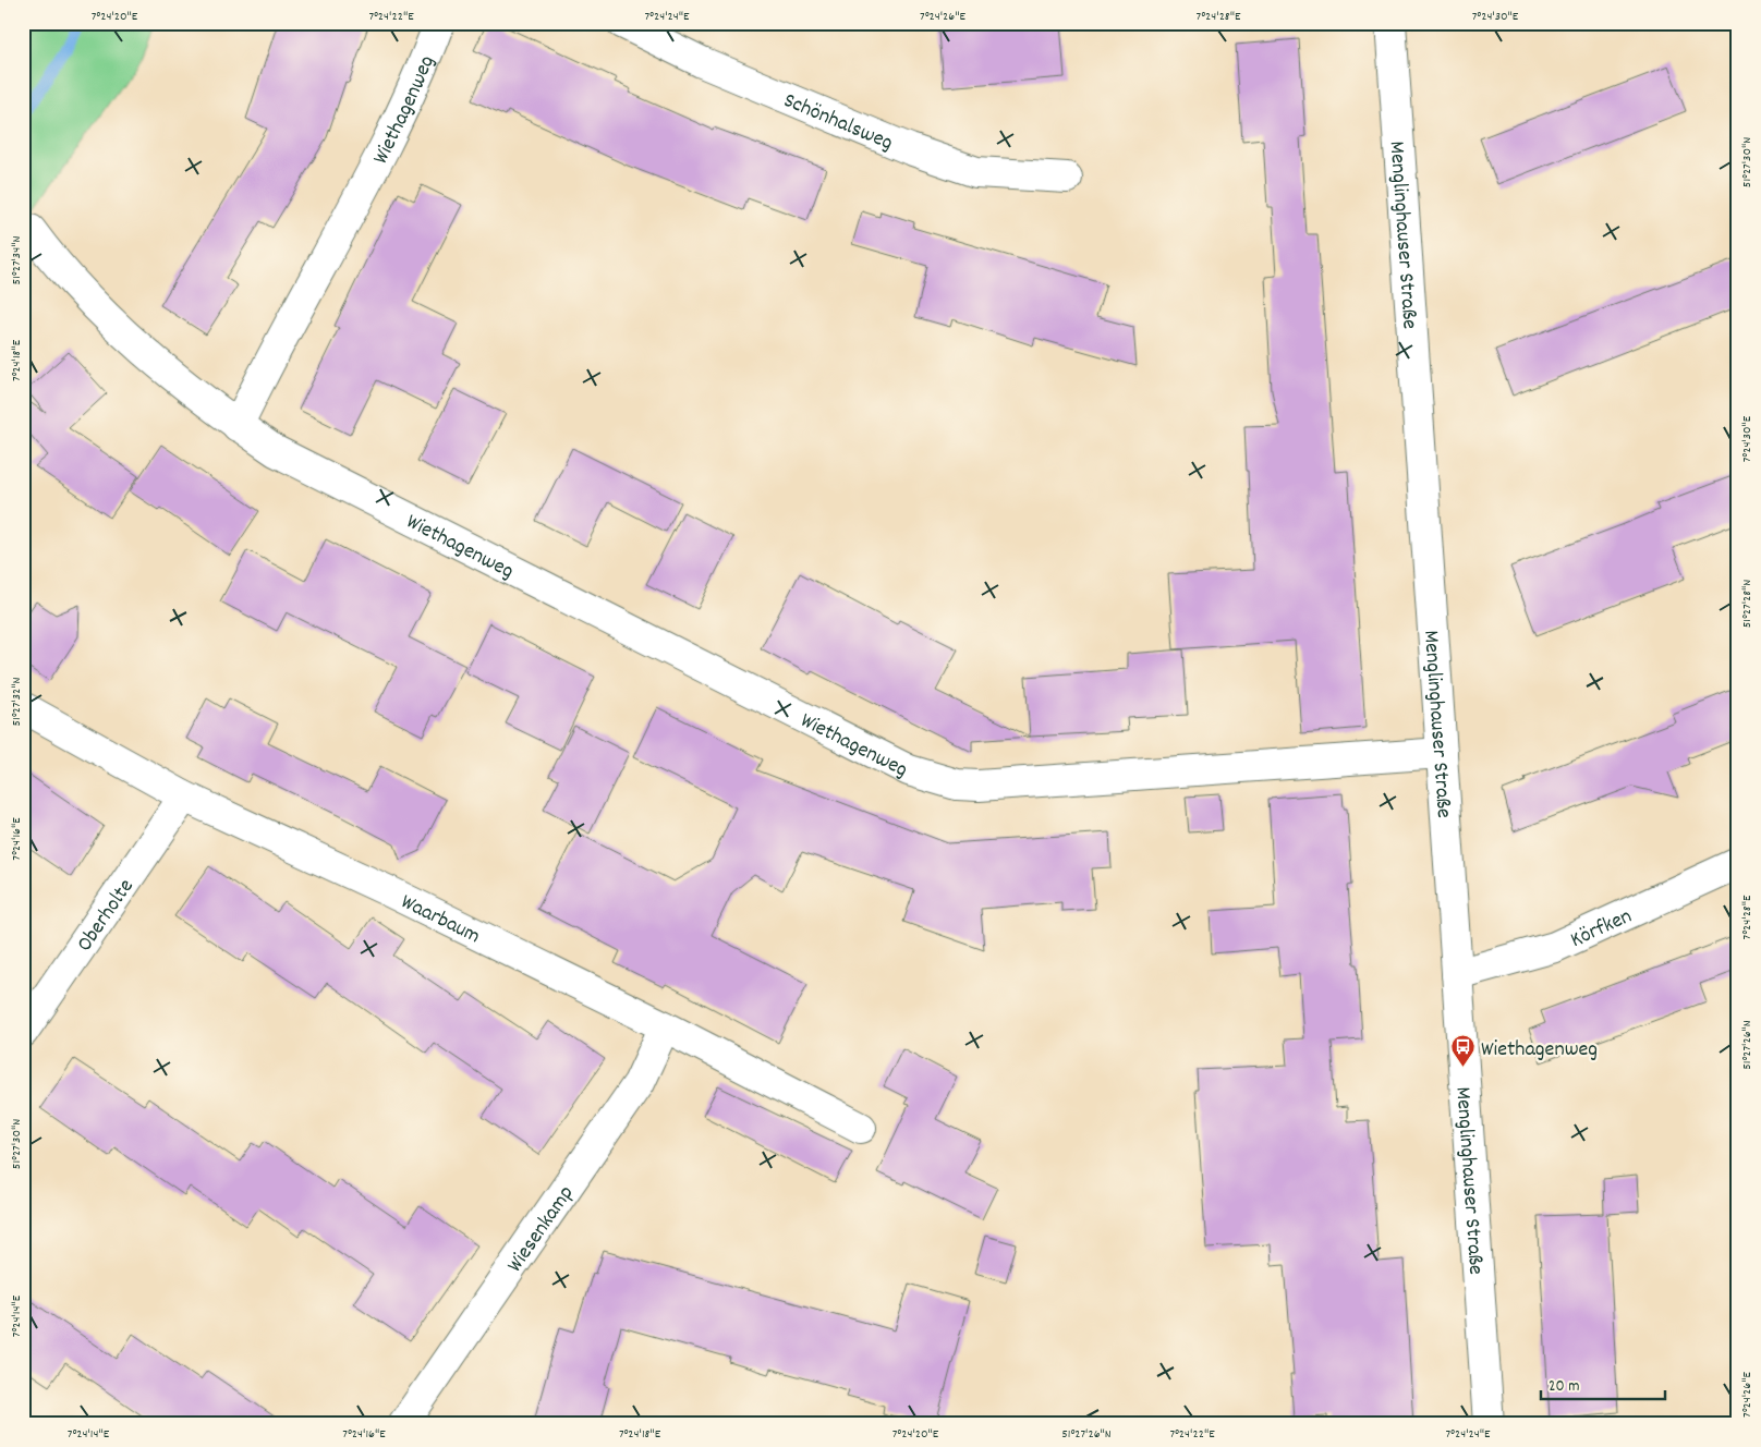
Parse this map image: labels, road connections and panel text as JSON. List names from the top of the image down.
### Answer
{
  "streets": {
    "street": [
      "Wiethagenweg",
      "Schönhalsweg",
      "Menglinghauser Straße",
      "Oberholte",
      "Waarbaum",
      "Körfken",
      "Wiesenkamp"
    ]
  },
  "crossings": [
    ["Wiethagenweg", "Menglinghauser Straße"],
    ["Menglinghauser Straße", "Körfken"],
    ["Oberholte", "Waarbaum"],
    ["Waarbaum", "Wiesenkamp"]
  ],
  "places": {
    "bus stop": ["Wiethagenweg"]
  },
  "scale_bar": "20 m",
  "coordinates": [
    "7°24'20\"E",
    "7°24'22\"E",
    "7°24'24\"E",
    "7°24'26\"E",
    "7°24'28\"E",
    "7°24'30\"E",
    "51°27'30\"N",
    "51°27'34\"N",
    "7°24'18\"E",
    "51°27'28\"N",
    "51°27'32\"N",
    "7°24'16\"E",
    "51°27'26\"N",
    "7°24'14\"E"
  ]
}
